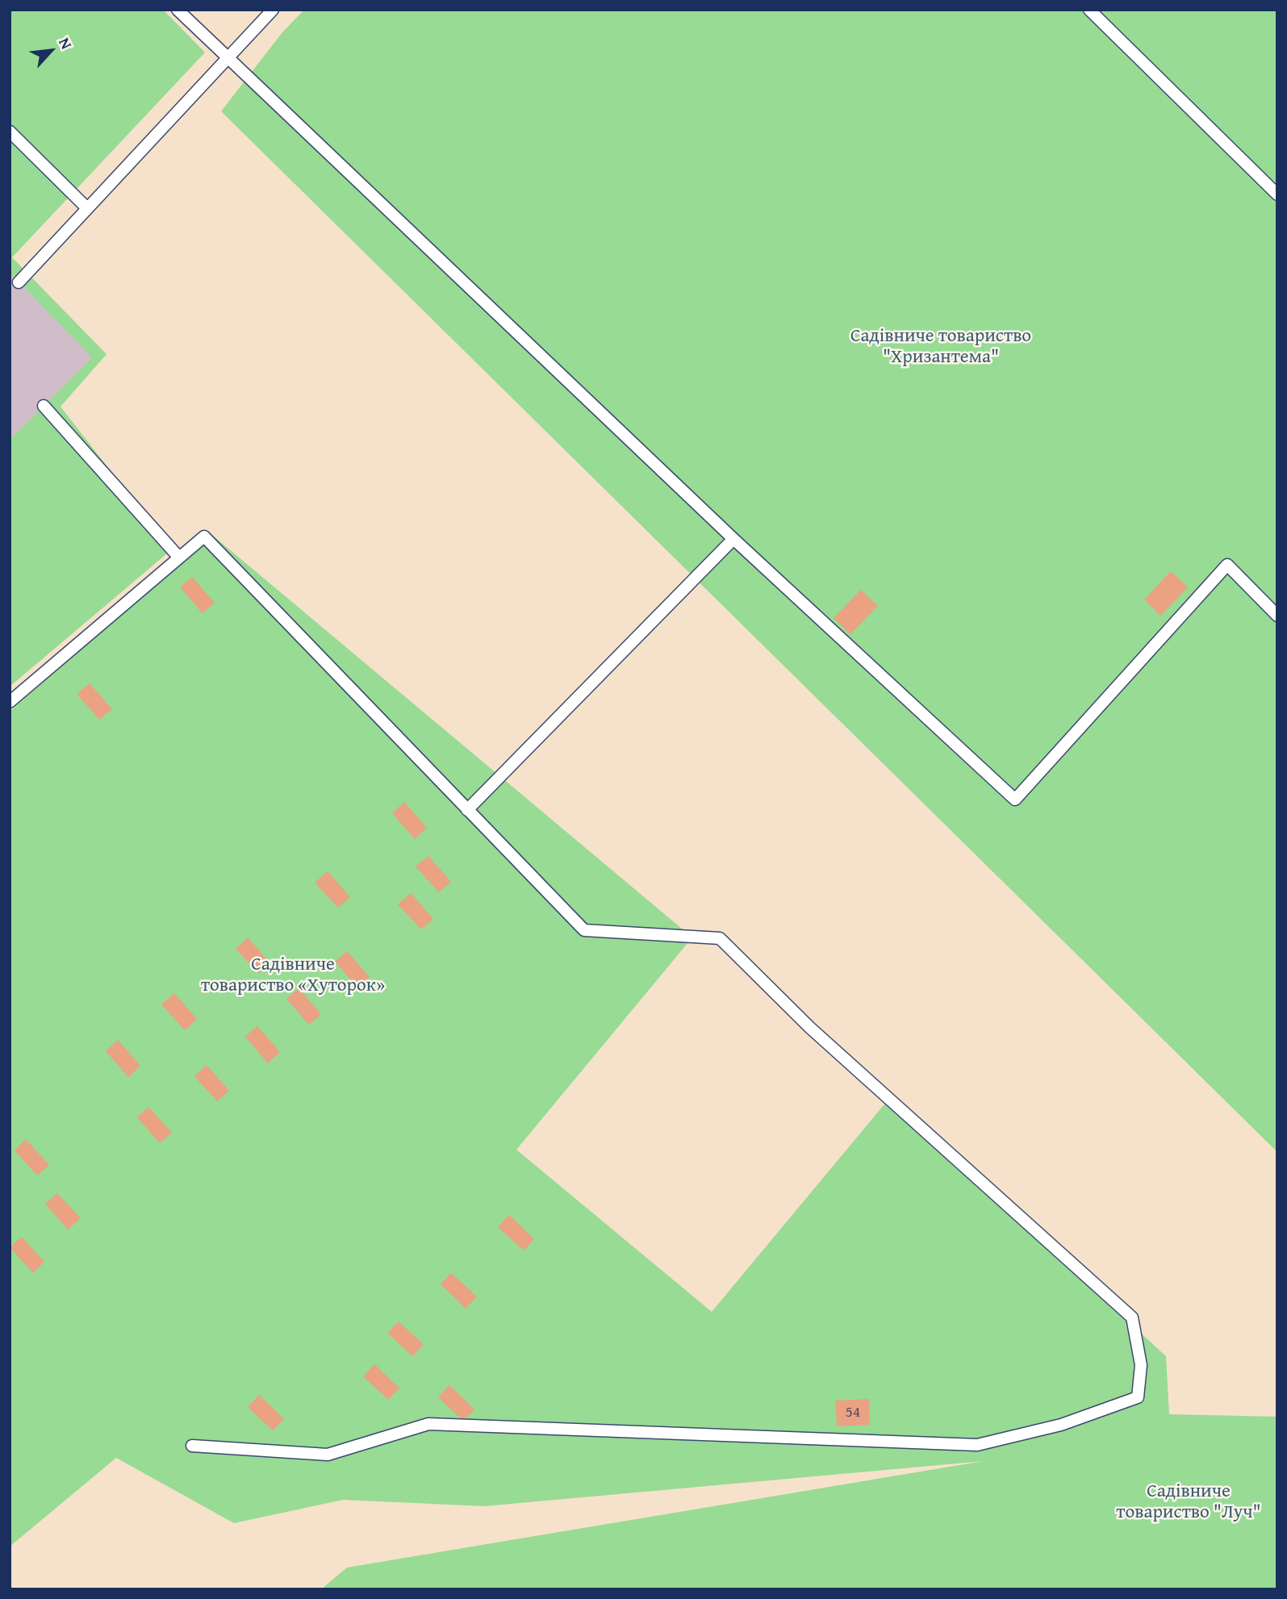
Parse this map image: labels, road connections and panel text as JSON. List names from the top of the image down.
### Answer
{
  "parks": ["Садівниче товариство \"Хризантема\"", "Садівниче товариство «Хуторок»", "Садівниче товариство \"Луч\""],
  "house_numbers": ["54"],
  "north": "top right"
}
